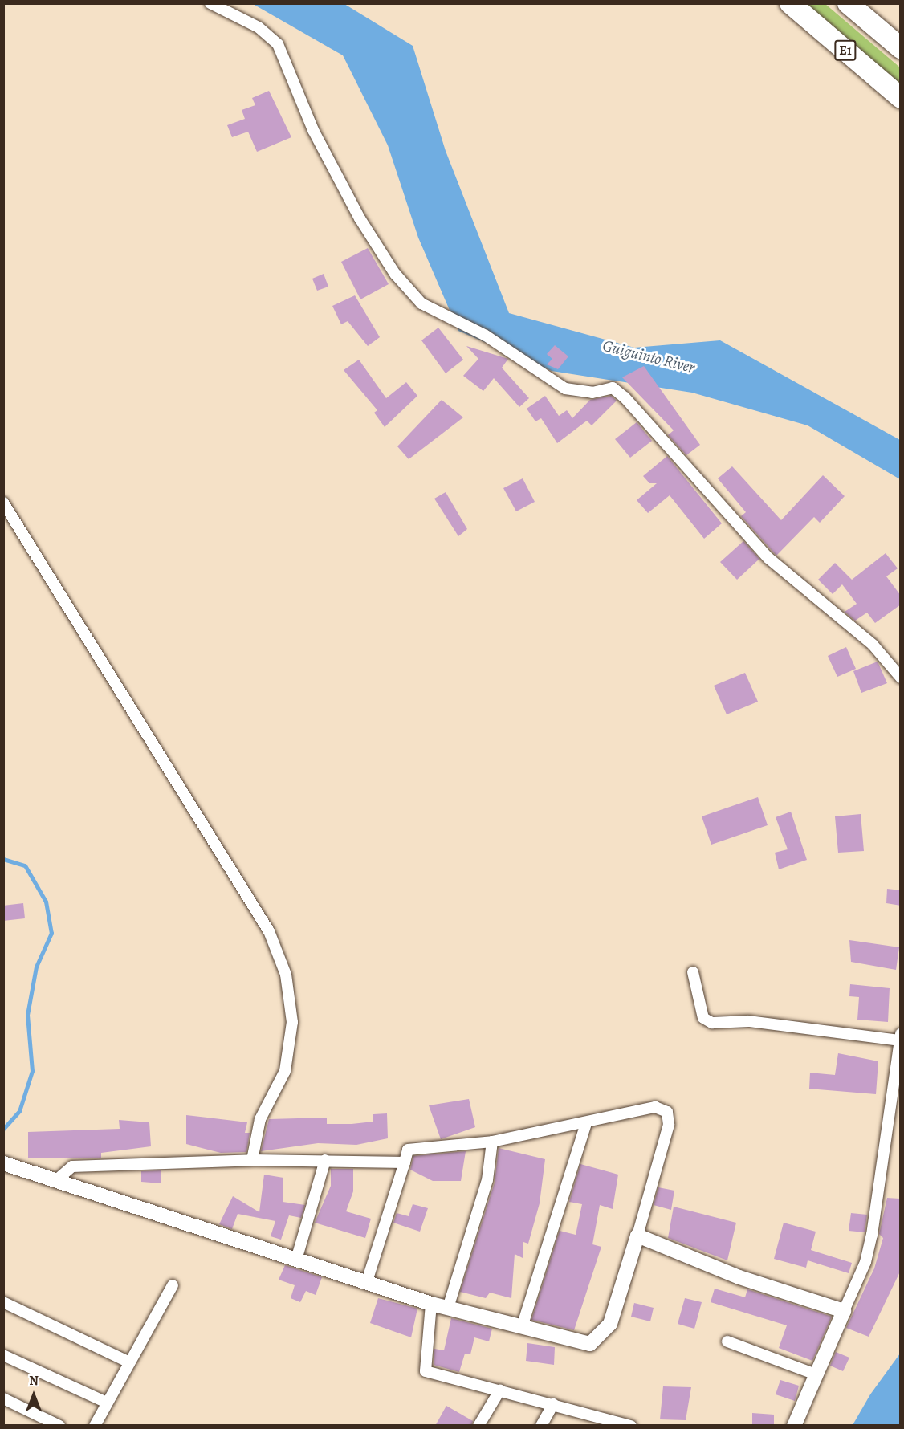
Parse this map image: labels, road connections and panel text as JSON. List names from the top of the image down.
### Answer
{
  "streets": {
    "highway": ["E1"]
  },
  "water": ["Guiguinto River"],
  "north": "top"
}
